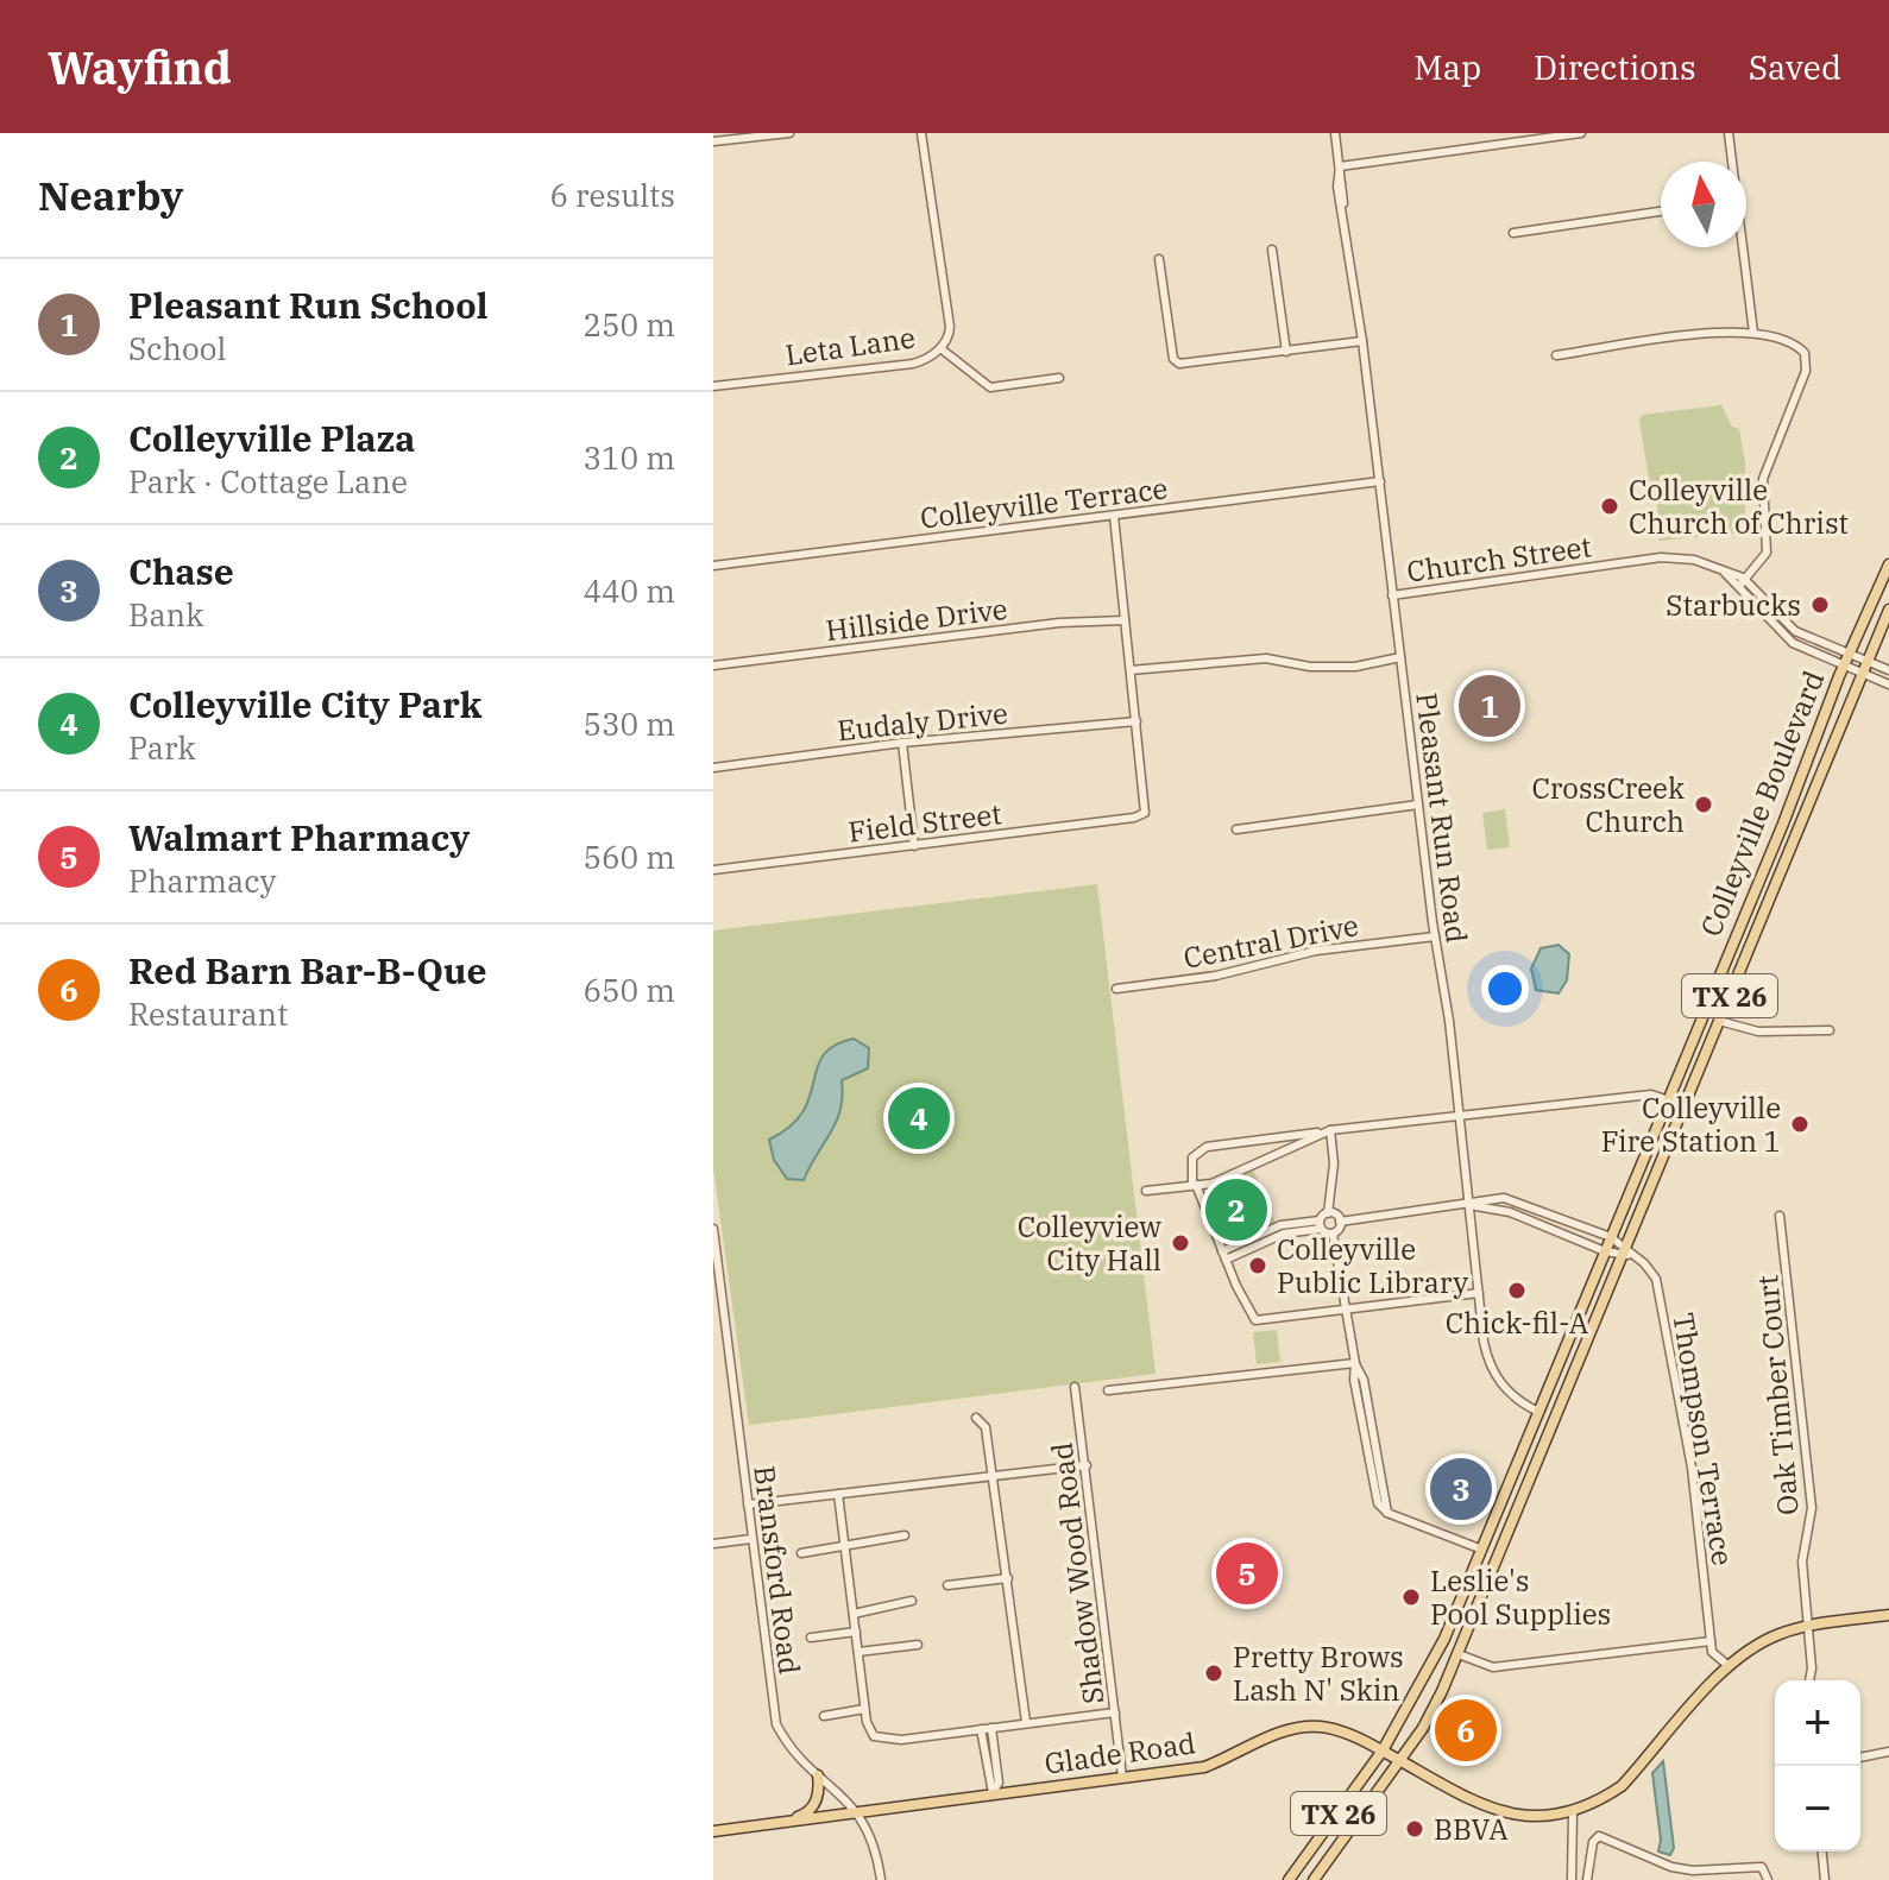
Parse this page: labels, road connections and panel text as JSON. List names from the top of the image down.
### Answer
{
  "streets": {
    "main road": ["Colleyville Boulevard", "TX 26", "Glade Road"],
    "street": [
      "Leta Lane",
      "Colleyville Terrace",
      "Church Street",
      "Hillside Drive",
      "Eudaly Drive",
      "Pleasant Run Road",
      "Field Street",
      "Central Drive",
      "Oak Timber Court",
      "Thompson Terrace",
      "Bransford Road",
      "Shadow Wood Road"
    ]
  },
  "crossings": [
    ["Colleyville Terrace", "Pleasant Run Road"],
    ["Church Street", "Colleyville Boulevard"],
    ["Church Street", "Pleasant Run Road"],
    ["Eudaly Drive", "Field Street"],
    ["Colleyville Boulevard", "Pleasant Run Road"],
    ["Colleyville Boulevard", "Thompson Terrace"],
    ["Colleyville Boulevard", "Glade Road"],
    ["Pleasant Run Road", "Central Drive"],
    ["Pleasant Run Road", "Thompson Terrace"],
    ["Oak Timber Court", "Glade Road"],
    ["Bransford Road", "Glade Road"],
    ["Shadow Wood Road", "Glade Road"]
  ],
  "places": [
    "Colleyville Church of Christ",
    "Starbucks",
    "CrossCreek Church",
    "Colleyville Fire Station 1",
    "Colleyview City Hall",
    "Colleyville Public Library",
    "Chick-fil-A",
    "Leslie's Pool Supplies",
    "Pretty Brows Lash N' Skin",
    "BBVA"
  ],
  "north": "top",
  "page": {
    "header": "Wayfind",
    "nav": ["Map", "Directions", "Saved"],
    "heading": ["Nearby", "6 results"],
    "list": [
      {
        "mark": "1",
        "name": "Pleasant Run School",
        "note": "School",
        "value": "250 m"
      },
      {
        "mark": "2",
        "name": "Colleyville Plaza",
        "note": "Park · Cottage Lane",
        "value": "310 m"
      },
      {
        "mark": "3",
        "name": "Chase",
        "note": "Bank",
        "value": "440 m"
      },
      {
        "mark": "4",
        "name": "Colleyville City Park",
        "note": "Park",
        "value": "530 m"
      },
      {
        "mark": "5",
        "name": "Walmart Pharmacy",
        "note": "Pharmacy",
        "value": "560 m"
      },
      {
        "mark": "6",
        "name": "Red Barn Bar-B-Que",
        "note": "Restaurant",
        "value": "650 m"
      }
    ],
    "pins": [
      "1",
      "4",
      "2",
      "3",
      "5",
      "6"
    ],
    "map_buttons": ["+", "−"]
  }
}
